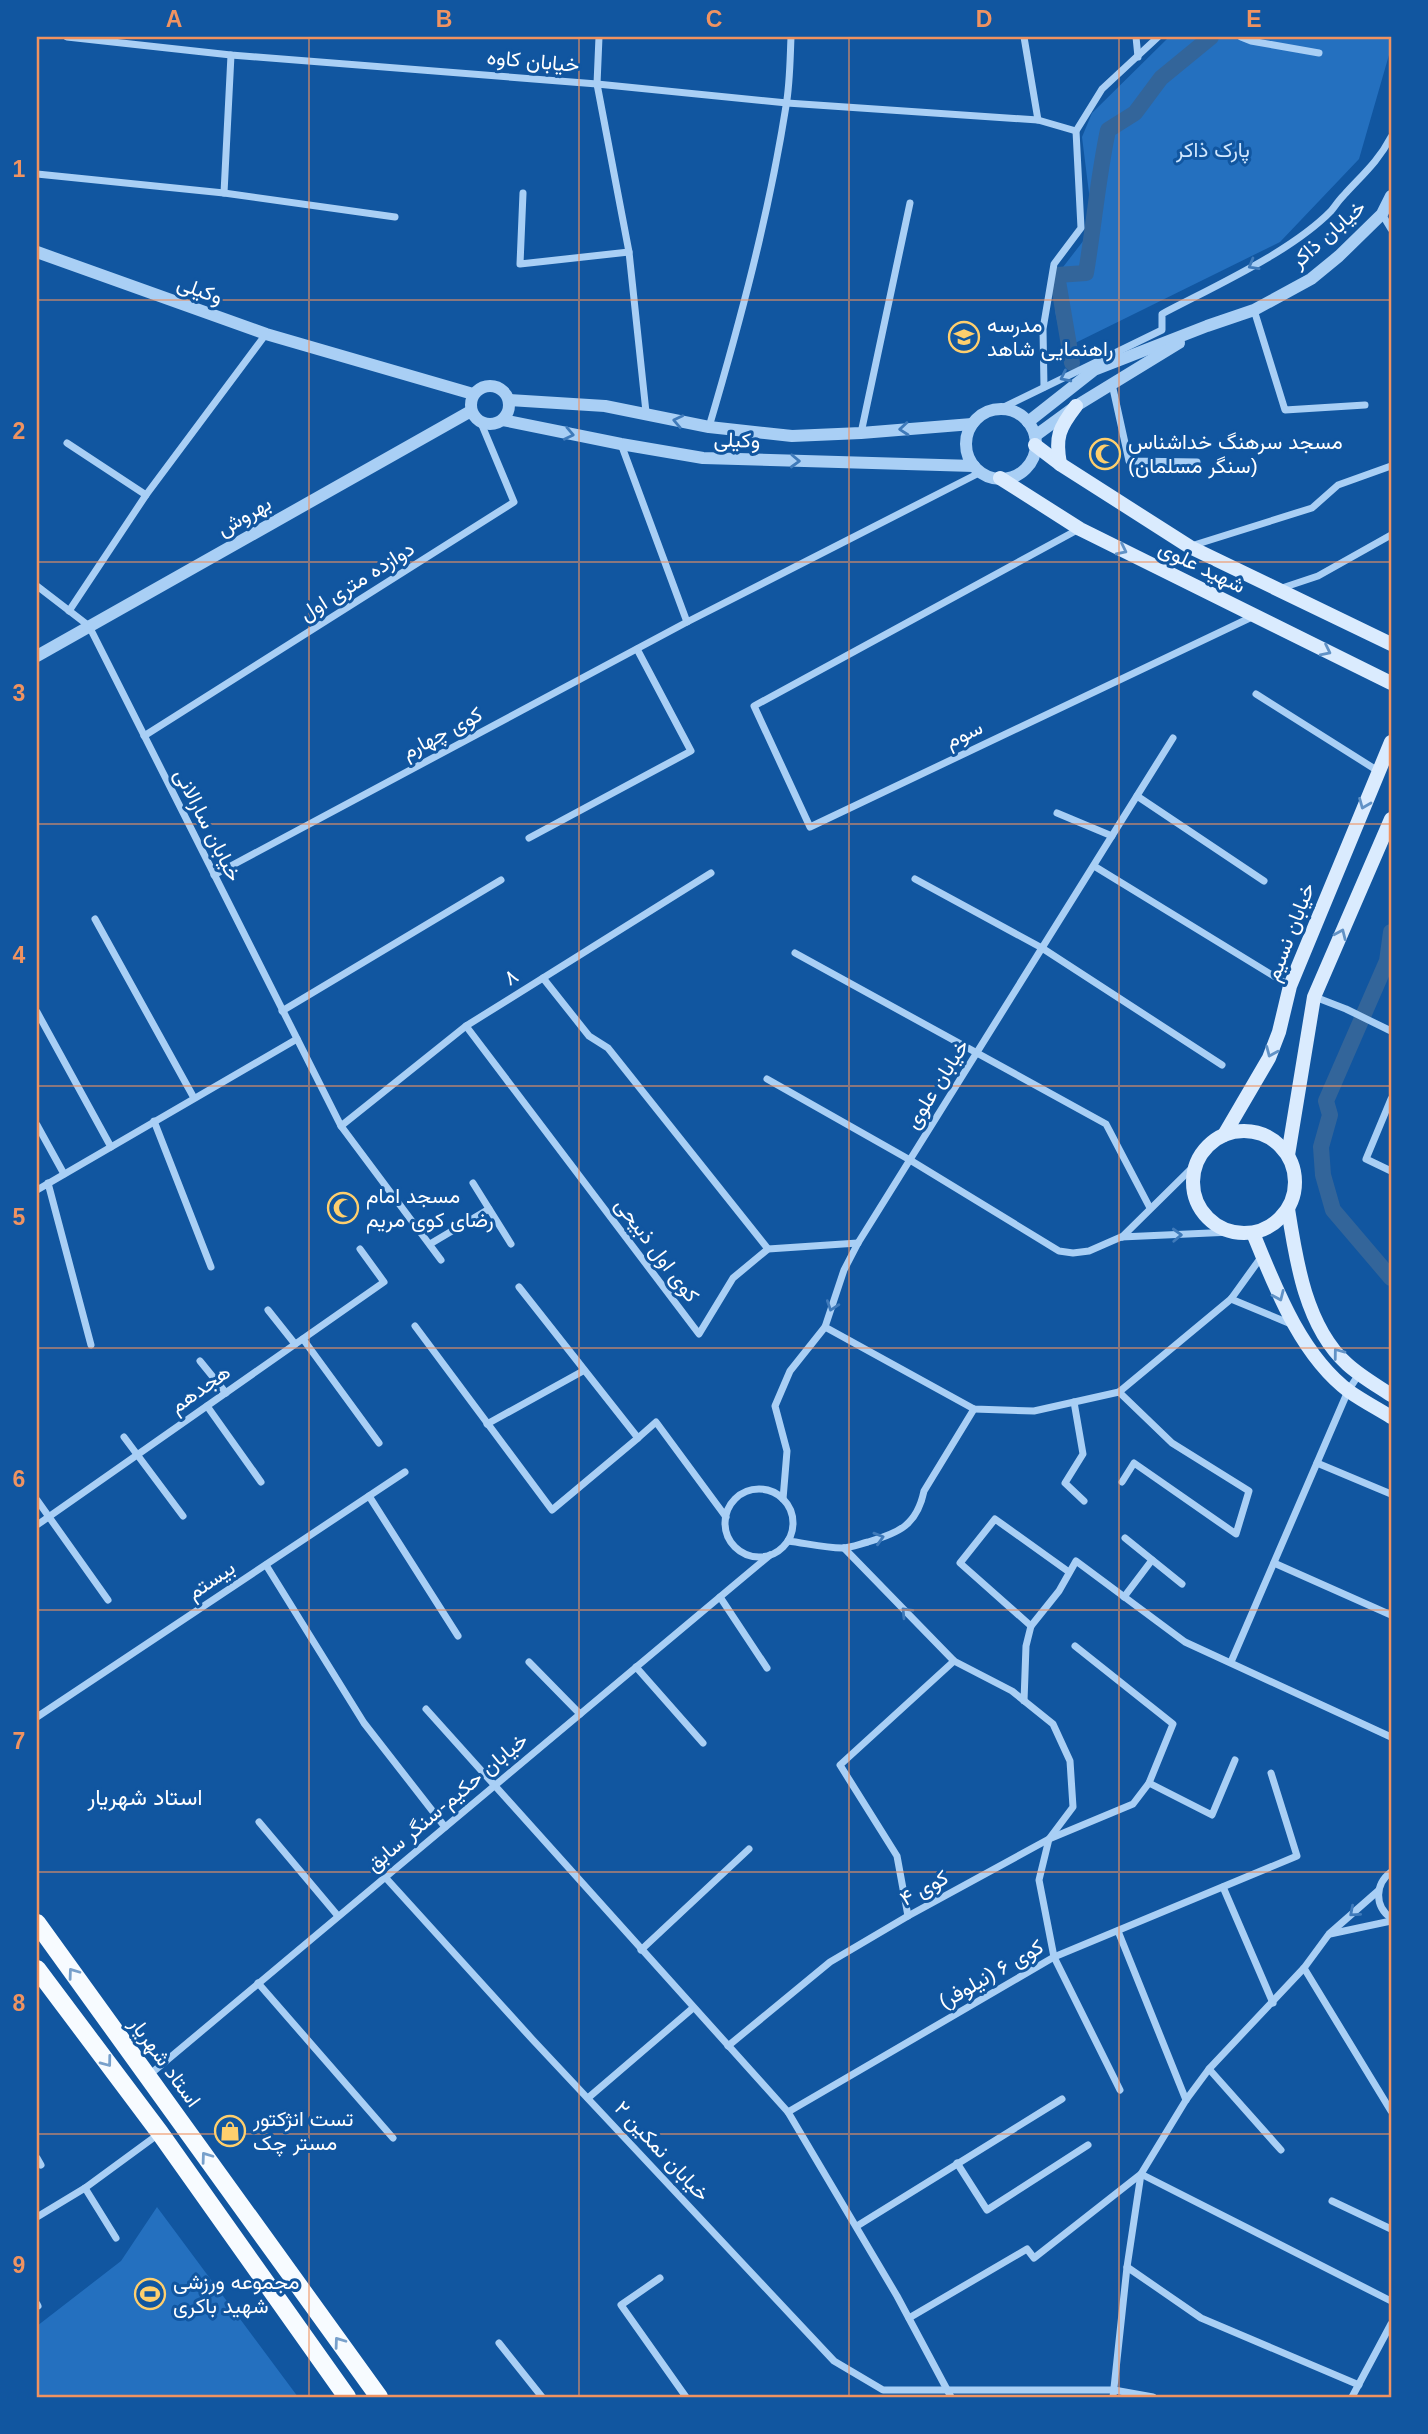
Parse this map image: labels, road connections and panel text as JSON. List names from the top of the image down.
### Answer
{
  "streets": {
    "main road": ["شهید علوی", "خیابان نسیم", "استاد شهریار"],
    "street": [
      "خیابان کاوه",
      "خیابان ذاکر",
      "وکیلی",
      "بهروش",
      "دوازده متری اول",
      "کوی چهارم",
      "سوم",
      "خیابان سارالانی",
      "۸",
      "خیابان علوی",
      "کوی اول ذبیحی",
      "هجدهم",
      "بیستم",
      "خیابان حکیم-سنگر سابق",
      "کوی ۴",
      "کوی ۶ (نیلوفر)",
      "خیابان نمکین ۲"
    ]
  },
  "crossings": [
    ["خیابان ذاکر", "وکیلی"],
    ["خیابان ذاکر", "شهید علوی"],
    ["خیابان ذاکر", "کوی چهارم"],
    ["وکیلی", "بهروش"],
    ["وکیلی", "شهید علوی"],
    ["وکیلی", "دوازده متری اول"],
    ["وکیلی", "کوی چهارم"],
    ["بهروش", "دوازده متری اول"],
    ["بهروش", "خیابان سارالانی"],
    ["شهید علوی", "کوی چهارم"],
    ["شهید علوی", "سوم"],
    ["دوازده متری اول", "خیابان سارالانی"],
    ["کوی چهارم", "خیابان سارالانی"],
    ["خیابان سارالانی", "۸"],
    ["۸", "کوی اول ذبیحی"],
    ["خیابان علوی", "خیابان حکیم-سنگر سابق"],
    ["خیابان حکیم-سنگر سابق", "استاد شهریار"],
    ["خیابان حکیم-سنگر سابق", "خیابان نمکین ۲"]
  ],
  "districts": ["استاد شهریار"],
  "parks": ["پارک ذاکر"],
  "places": {
    "school or university": ["مدرسه راهنمایی شاهد"],
    "mosque": ["مسجد سرهنگ خداشناس (سنگر مسلمان)", "مسجد امام رضای کوی مریم"],
    "shop": ["تست انژکتور مستر چک"],
    "sports": ["مجموعه ورزشی شهید باکری"]
  },
  "grid": {
    "columns": [
      "A",
      "B",
      "C",
      "D",
      "E"
    ],
    "rows": [
      "1",
      "2",
      "3",
      "4",
      "5",
      "6",
      "7",
      "8",
      "9"
    ]
  }
}
